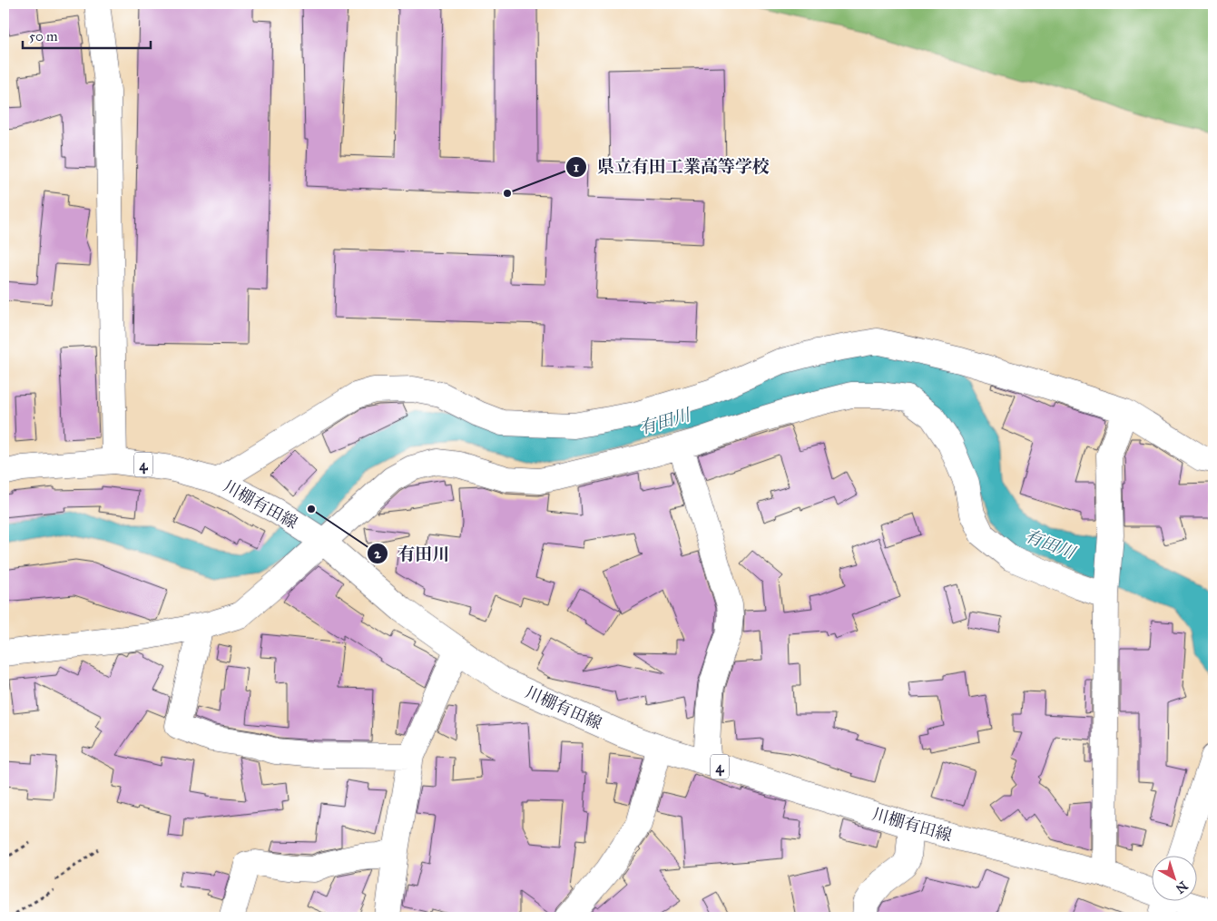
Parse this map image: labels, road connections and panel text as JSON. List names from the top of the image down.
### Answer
{
  "streets": {
    "main road": ["4", "川棚有田線"]
  },
  "water": ["有田川"],
  "places": ["県立有田工業高等学校", "有田川"],
  "scale_bar": "50 m",
  "north": "bottom right"
}
